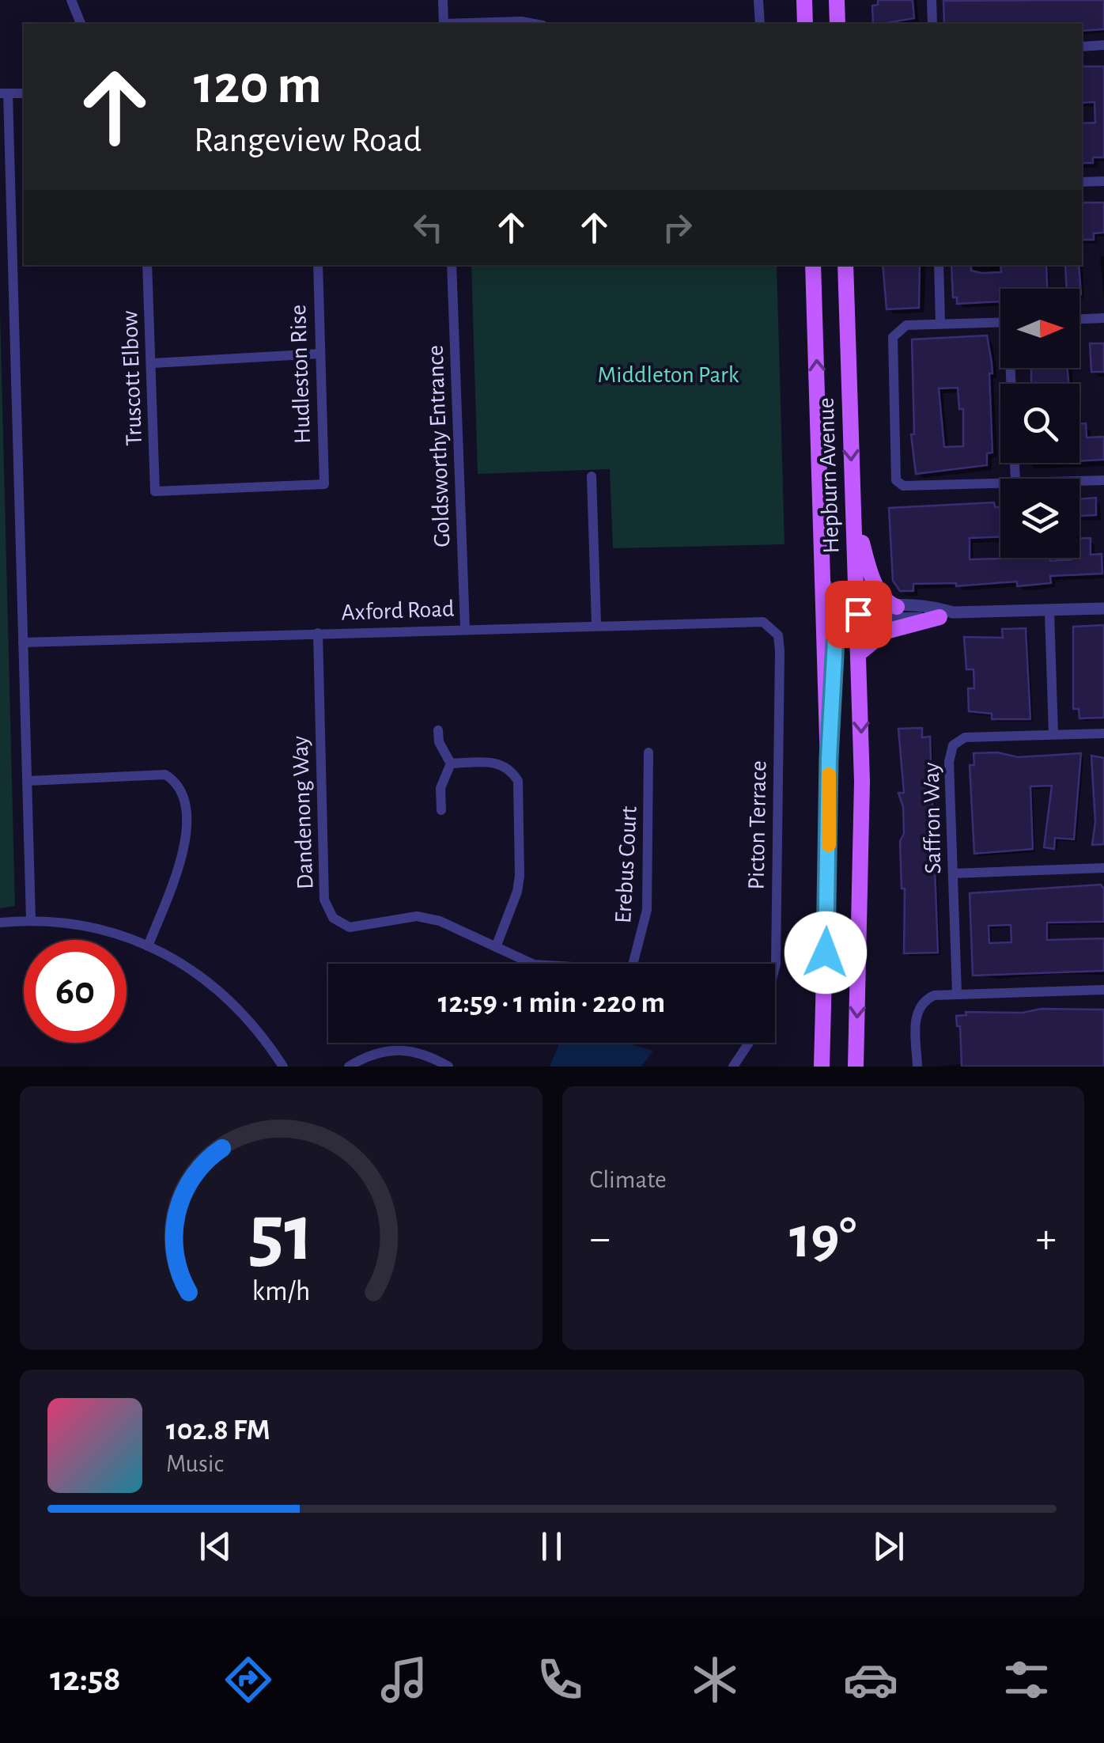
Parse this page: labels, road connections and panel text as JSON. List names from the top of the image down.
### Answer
{
  "streets": {
    "main road": ["Hepburn Avenue"],
    "street": [
      "Hudleston Rise",
      "Truscott Elbow",
      "Goldsworthy Entrance",
      "Axford Road",
      "Dandenong Way",
      "Saffron Way",
      "Picton Terrace",
      "Erebus Court"
    ]
  },
  "crossings": [
    ["Hudleston Rise", "Truscott Elbow"],
    ["Goldsworthy Entrance", "Axford Road"],
    ["Axford Road", "Dandenong Way"],
    ["Axford Road", "Picton Terrace"]
  ],
  "parks": ["Middleton Park"],
  "north": "right",
  "page": {
    "turn": ["120 m", "Rangeview Road"],
    "limit": "60",
    "trip": "12:59 · 1 min · 220 m",
    "tile": "Climate",
    "heat": ["−", "19°", "+"],
    "song": ["102.8 FM", "Music"],
    "tabs": "12:58",
    "gauge": ["51", "km/h"]
  }
}
